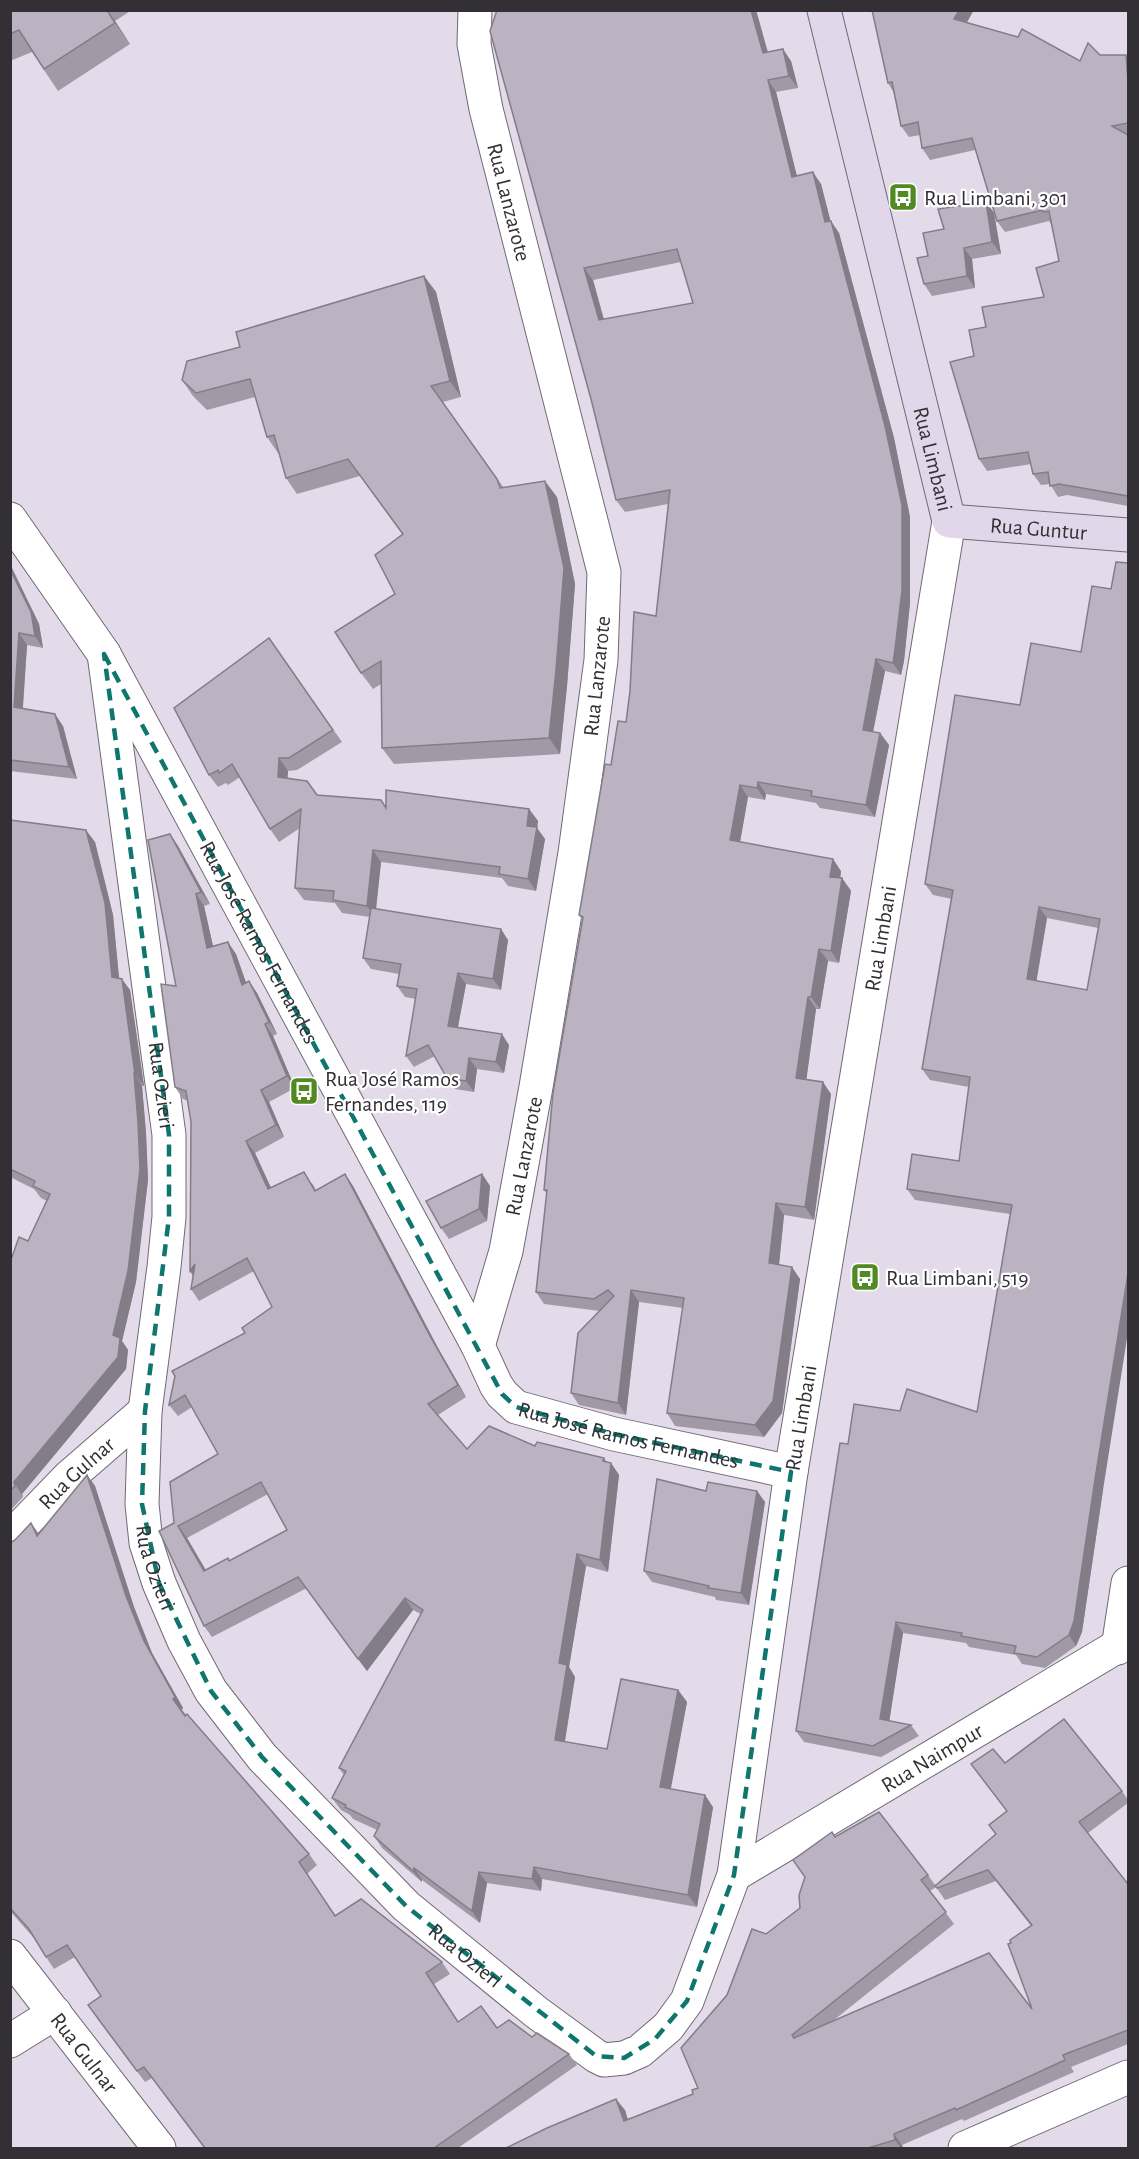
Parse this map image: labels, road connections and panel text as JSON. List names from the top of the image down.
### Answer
{
  "streets": {
    "main road": ["Rua Limbani", "Rua Guntur"],
    "street": [
      "Rua Lanzarote",
      "Rua José Ramos Fernandes",
      "Rua Ozieri",
      "Rua Gulnar",
      "Rua Naimpur"
    ]
  },
  "crossings": [
    ["Rua Lanzarote", "Rua José Ramos Fernandes"],
    ["Rua Limbani", "Rua Guntur"],
    ["Rua Limbani", "Rua José Ramos Fernandes"],
    ["Rua Limbani", "Rua Ozieri"],
    ["Rua Limbani", "Rua Naimpur"],
    ["Rua José Ramos Fernandes", "Rua Ozieri"],
    ["Rua Ozieri", "Rua Gulnar"],
    ["Rua Ozieri", "Rua Naimpur"]
  ],
  "places": {
    "bus stop": ["Rua Limbani, 301", "Rua José Ramos Fernandes, 119", "Rua Limbani, 519"]
  }
}
